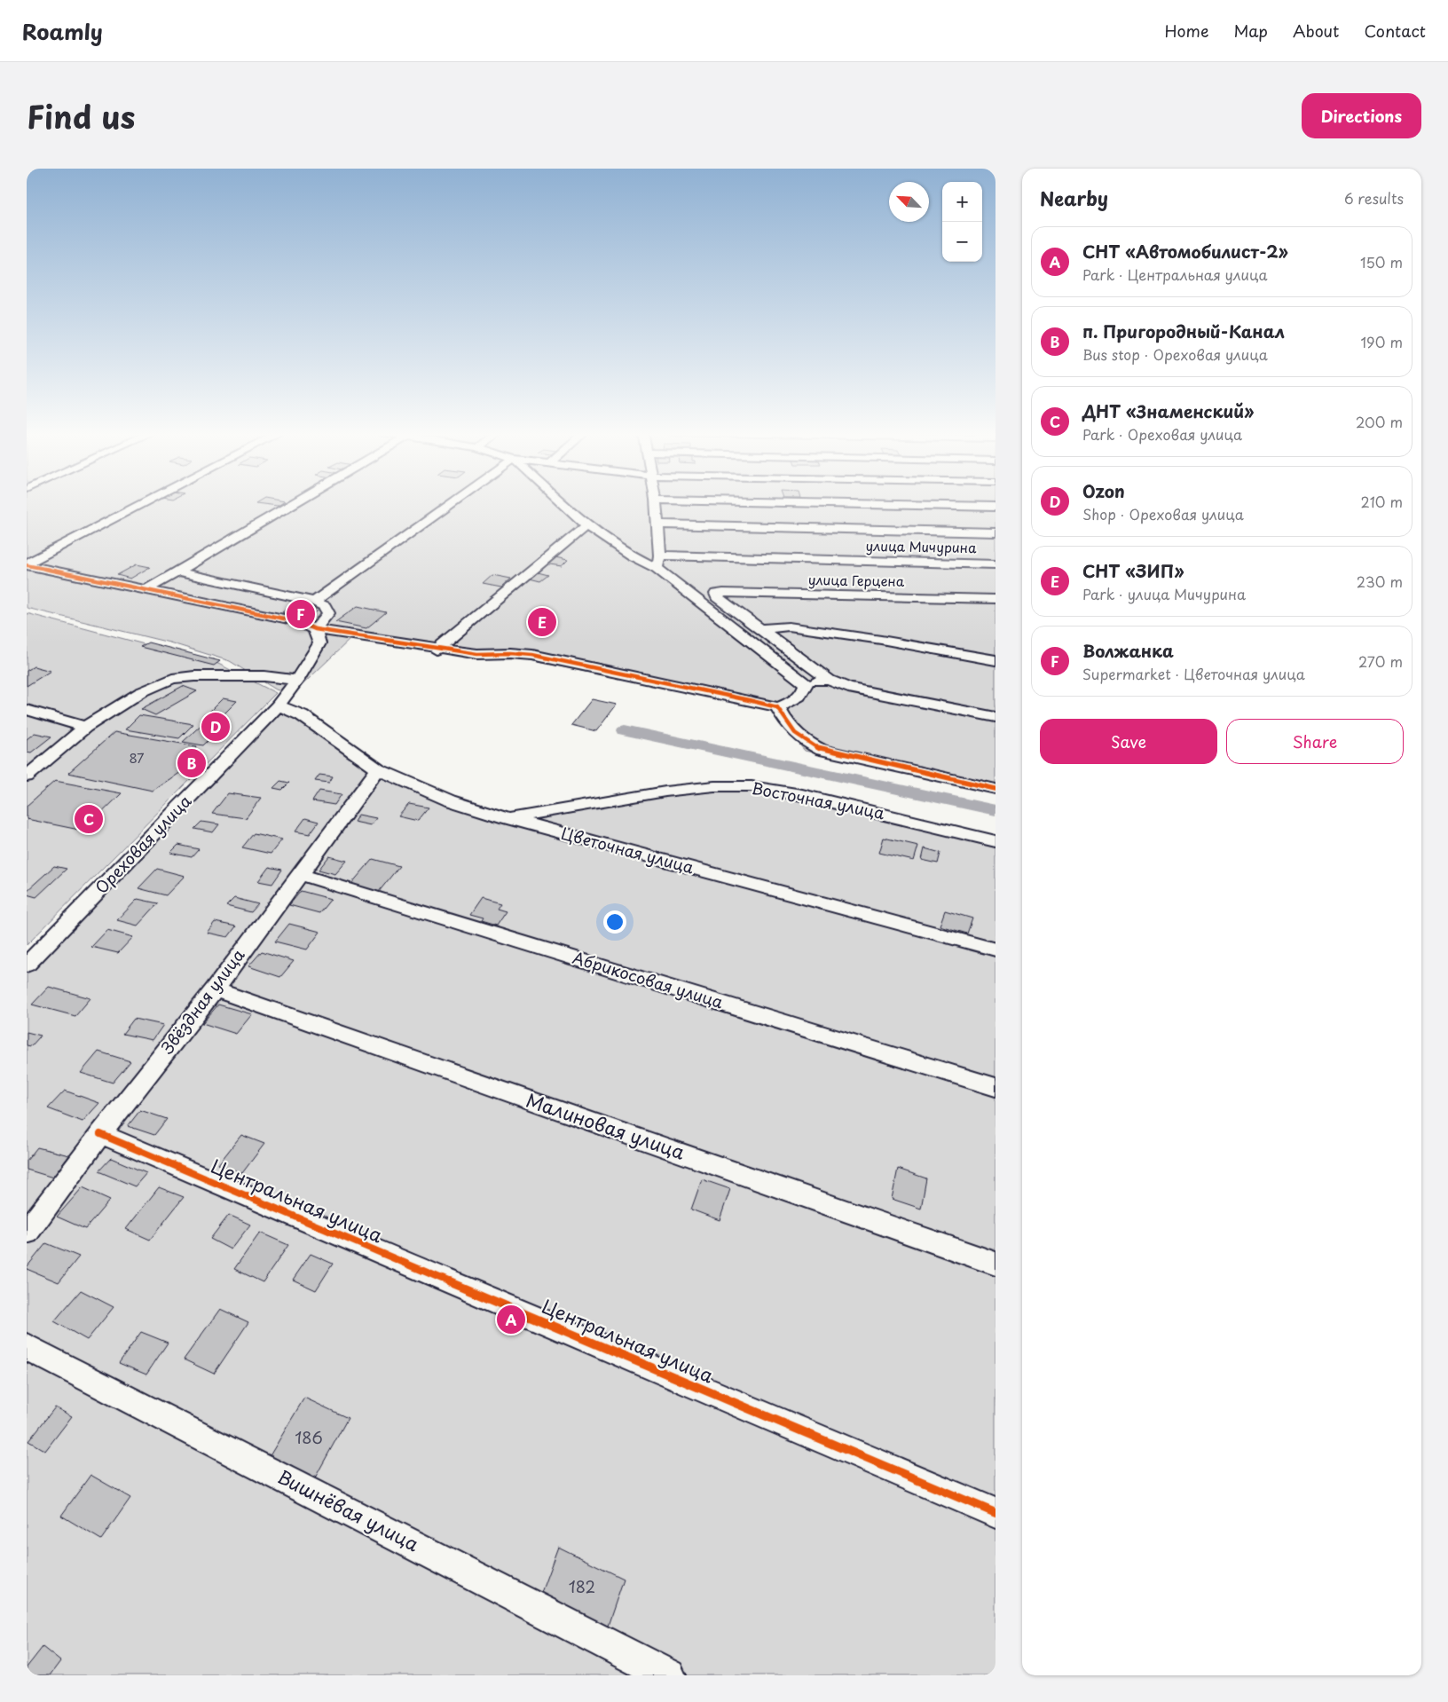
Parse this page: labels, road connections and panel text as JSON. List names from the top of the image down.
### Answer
{
  "streets": {
    "street": [
      "улица Мичурина",
      "улица Герцена",
      "Восточная улица",
      "Ореховая улица",
      "Цветочная улица",
      "Абрикосовая улица",
      "Звёздная улица",
      "Малиновая улица",
      "Центральная улица",
      "Вишнёвая улица"
    ]
  },
  "crossings": [
    ["Восточная улица", "Цветочная улица"],
    ["Ореховая улица", "Цветочная улица"],
    ["Цветочная улица", "Звёздная улица"],
    ["Абрикосовая улица", "Звёздная улица"],
    ["Звёздная улица", "Малиновая улица"],
    ["Звёздная улица", "Центральная улица"]
  ],
  "house_numbers": ["87", "186", "182"],
  "north": "top left",
  "page": {
    "header": "Roamly",
    "nav": [
      "Home",
      "Map",
      "About",
      "Contact"
    ],
    "title": "Find us",
    "buttons": [
      "Directions",
      ["Save", "Share"]
    ],
    "heading": ["Nearby", "6 results"],
    "map_buttons": ["+", "−"],
    "list": [
      {
        "mark": "A",
        "name": "СНТ «Автомобилист-2»",
        "note": "Park · Центральная улица",
        "value": "150 m"
      },
      {
        "mark": "B",
        "name": "п. Пригородный-Канал",
        "note": "Bus stop · Ореховая улица",
        "value": "190 m"
      },
      {
        "mark": "C",
        "name": "ДНТ «Знаменский»",
        "note": "Park · Ореховая улица",
        "value": "200 m"
      },
      {
        "mark": "D",
        "name": "Ozon",
        "note": "Shop · Ореховая улица",
        "value": "210 m"
      },
      {
        "mark": "E",
        "name": "СНТ «ЗИП»",
        "note": "Park · улица Мичурина",
        "value": "230 m"
      },
      {
        "mark": "F",
        "name": "Волжанка",
        "note": "Supermarket · Цветочная улица",
        "value": "270 m"
      }
    ],
    "pins": [
      "F",
      "E",
      "D",
      "B",
      "C",
      "A"
    ]
  }
}
